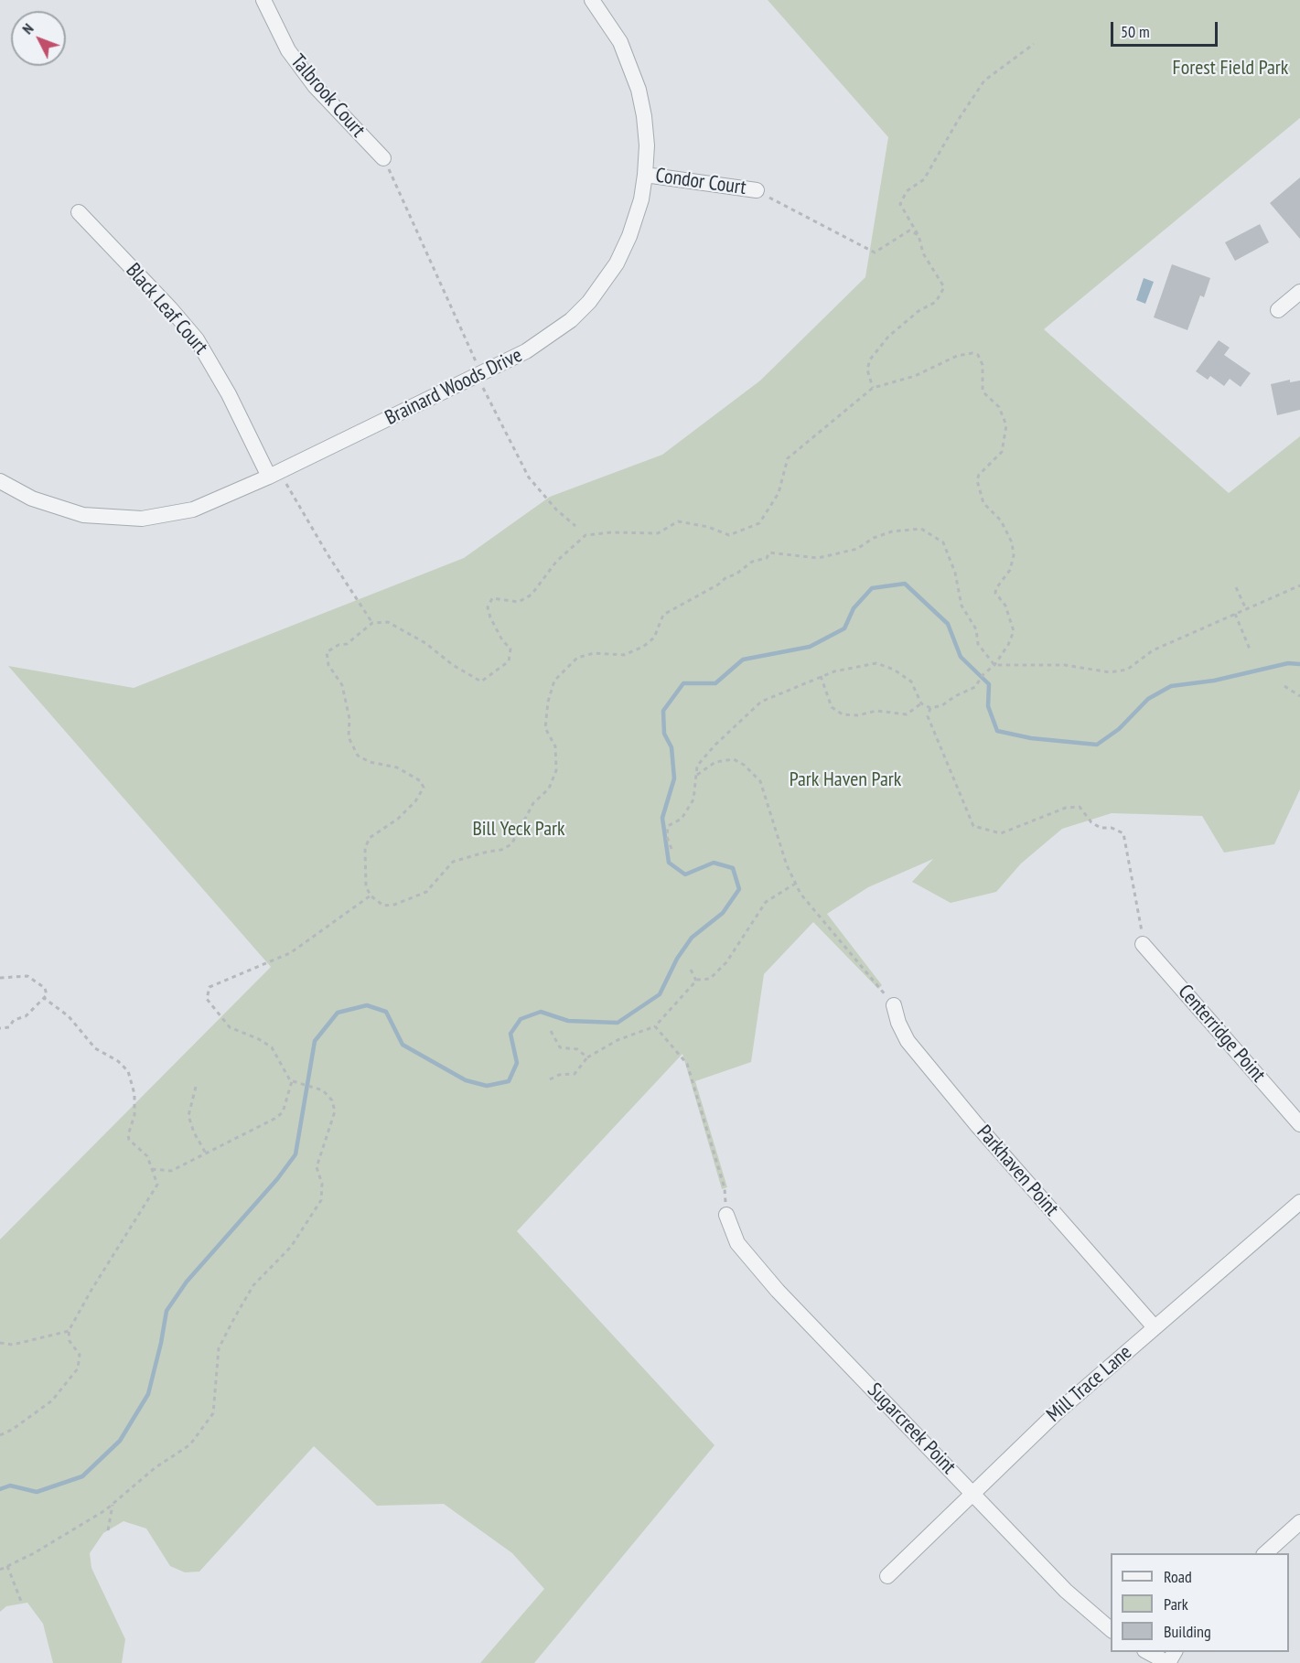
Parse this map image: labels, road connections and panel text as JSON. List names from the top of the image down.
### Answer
{
  "streets": {
    "street": [
      "Talbrook Court",
      "Condor Court",
      "Black Leaf Court",
      "Brainard Woods Drive",
      "Centerridge Point",
      "Parkhaven Point",
      "Mill Trace Lane",
      "Sugarcreek Point"
    ]
  },
  "crossings": [
    ["Condor Court", "Brainard Woods Drive"],
    ["Black Leaf Court", "Brainard Woods Drive"],
    ["Parkhaven Point", "Mill Trace Lane"],
    ["Mill Trace Lane", "Sugarcreek Point"]
  ],
  "parks": ["Forest Field Park", "Park Haven Park", "Bill Yeck Park"],
  "legend": ["Road", "Park", "Building"],
  "scale_bar": "50 m",
  "north": "top left"
}
